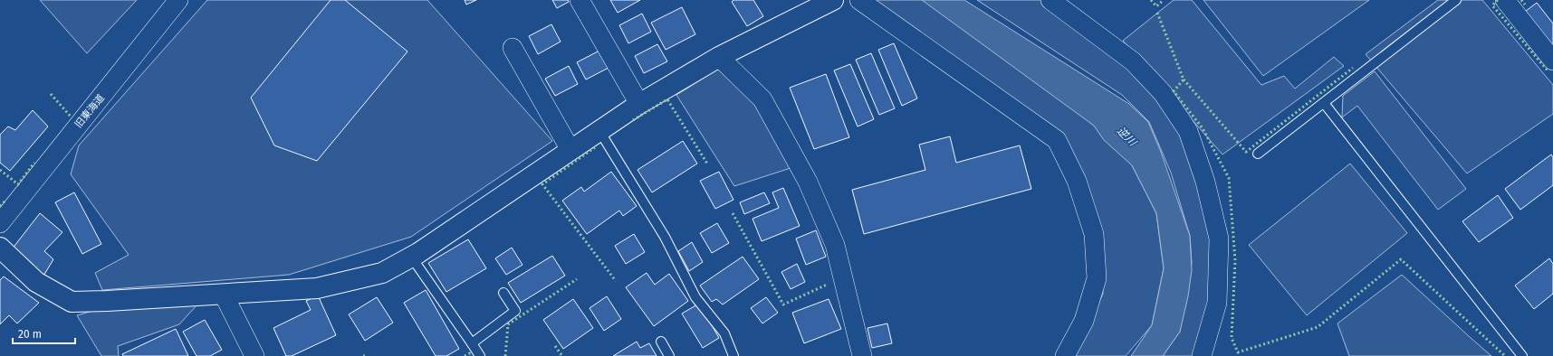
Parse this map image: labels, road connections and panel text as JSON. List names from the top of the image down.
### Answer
{
  "streets": {
    "street": ["旧東海道"]
  },
  "water": ["逆川"],
  "scale_bar": "20 m"
}
